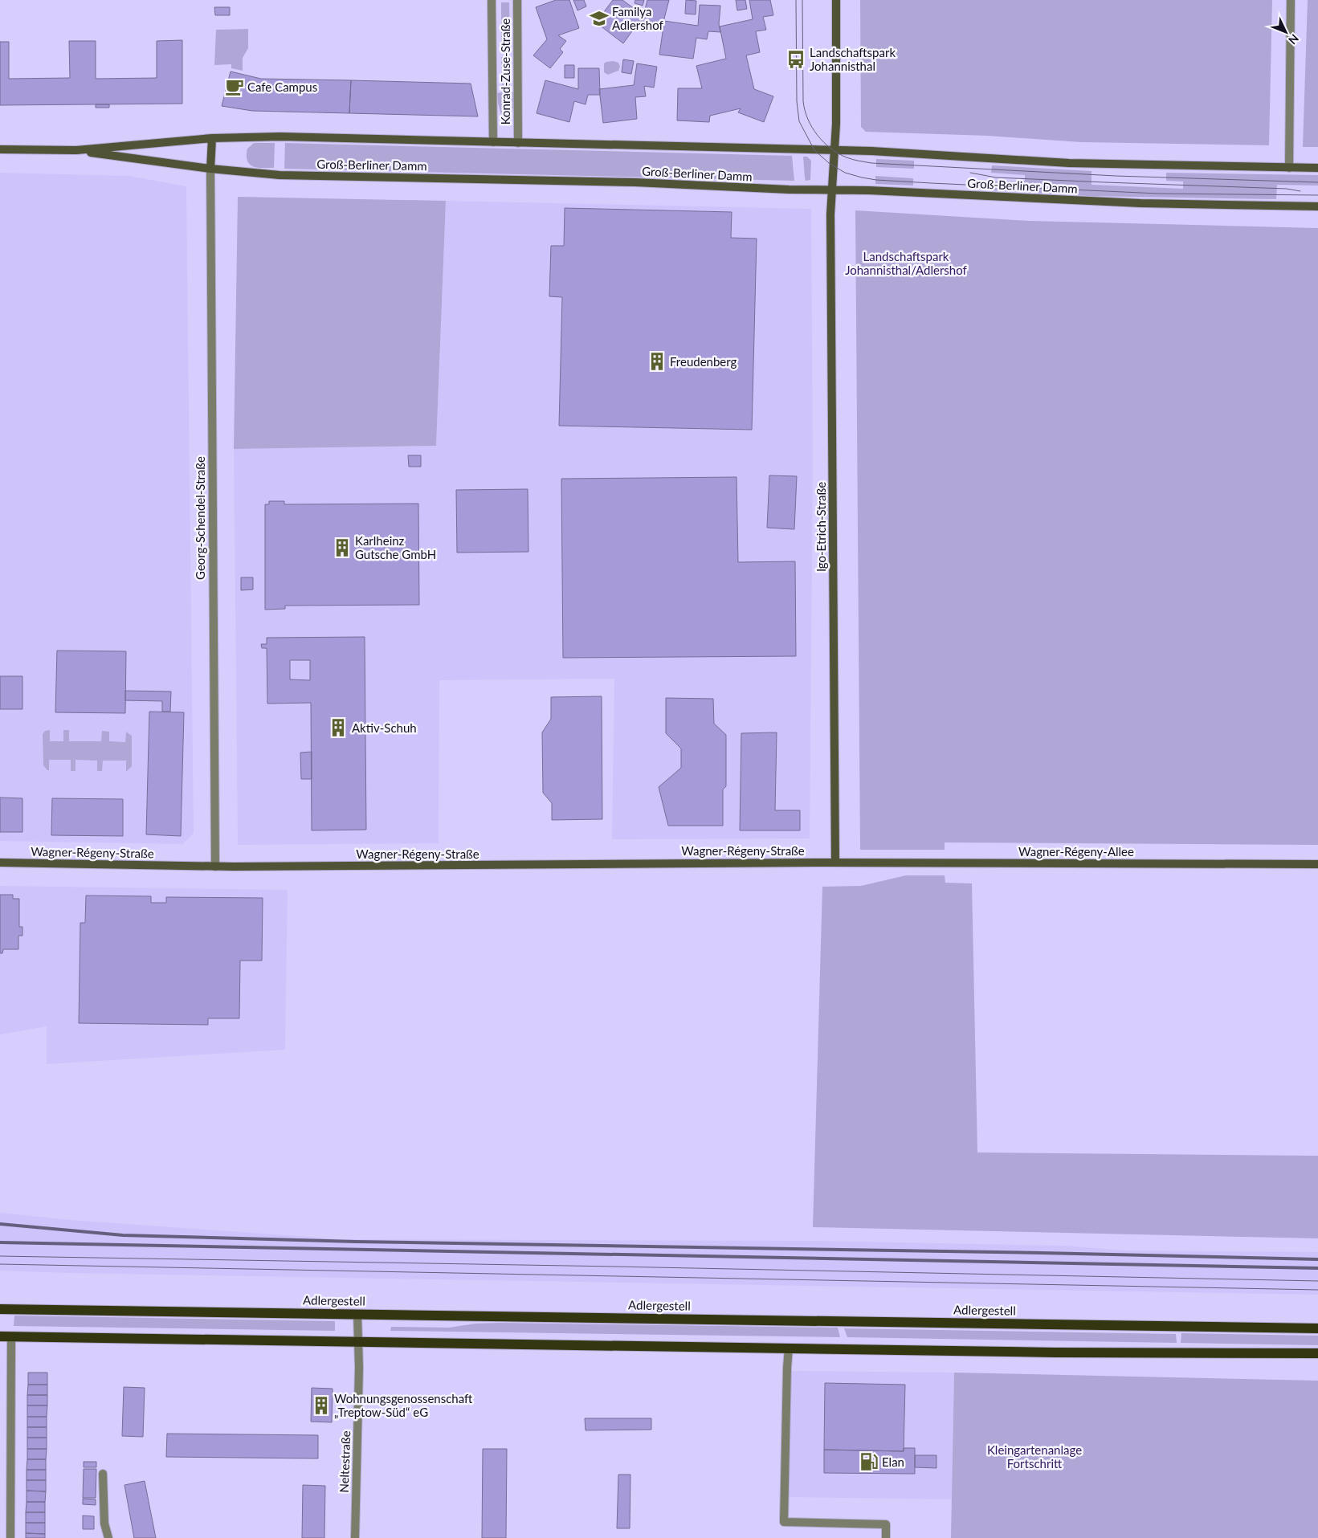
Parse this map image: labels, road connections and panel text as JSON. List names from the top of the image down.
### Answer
{
  "streets": {
    "main road": [
      "Groß-Berliner Damm",
      "Igo-Etrich-Straße",
      "Wagner-Régeny-Straße",
      "Wagner-Régeny-Allee",
      "Adlergestell"
    ],
    "street": ["Konrad-Zuse-Straße", "Georg-Schendel-Straße", "Neltestraße"]
  },
  "crossings": [
    ["Konrad-Zuse-Straße", "Groß-Berliner Damm"],
    ["Groß-Berliner Damm", "Georg-Schendel-Straße"],
    ["Groß-Berliner Damm", "Igo-Etrich-Straße"],
    ["Georg-Schendel-Straße", "Wagner-Régeny-Straße"],
    ["Igo-Etrich-Straße", "Wagner-Régeny-Straße"],
    ["Igo-Etrich-Straße", "Wagner-Régeny-Allee"],
    ["Wagner-Régeny-Straße", "Wagner-Régeny-Allee"],
    ["Adlergestell", "Neltestraße"]
  ],
  "parks": ["Landschaftspark Johannisthal/Adlershof", "Kleingartenanlage Fortschritt"],
  "places": {
    "school or university": ["Familya Adlershof"],
    "bus stop": ["Landschaftspark Johannisthal"],
    "cafe": ["Cafe Campus"],
    "building": [
      "Freudenberg",
      "Karlheinz Gutsche GmbH",
      "Aktiv-Schuh",
      "Wohnungsgenossenschaft „Treptow-Süd“ eG"
    ],
    "fuel station": ["Elan"]
  },
  "north": "bottom right"
}
